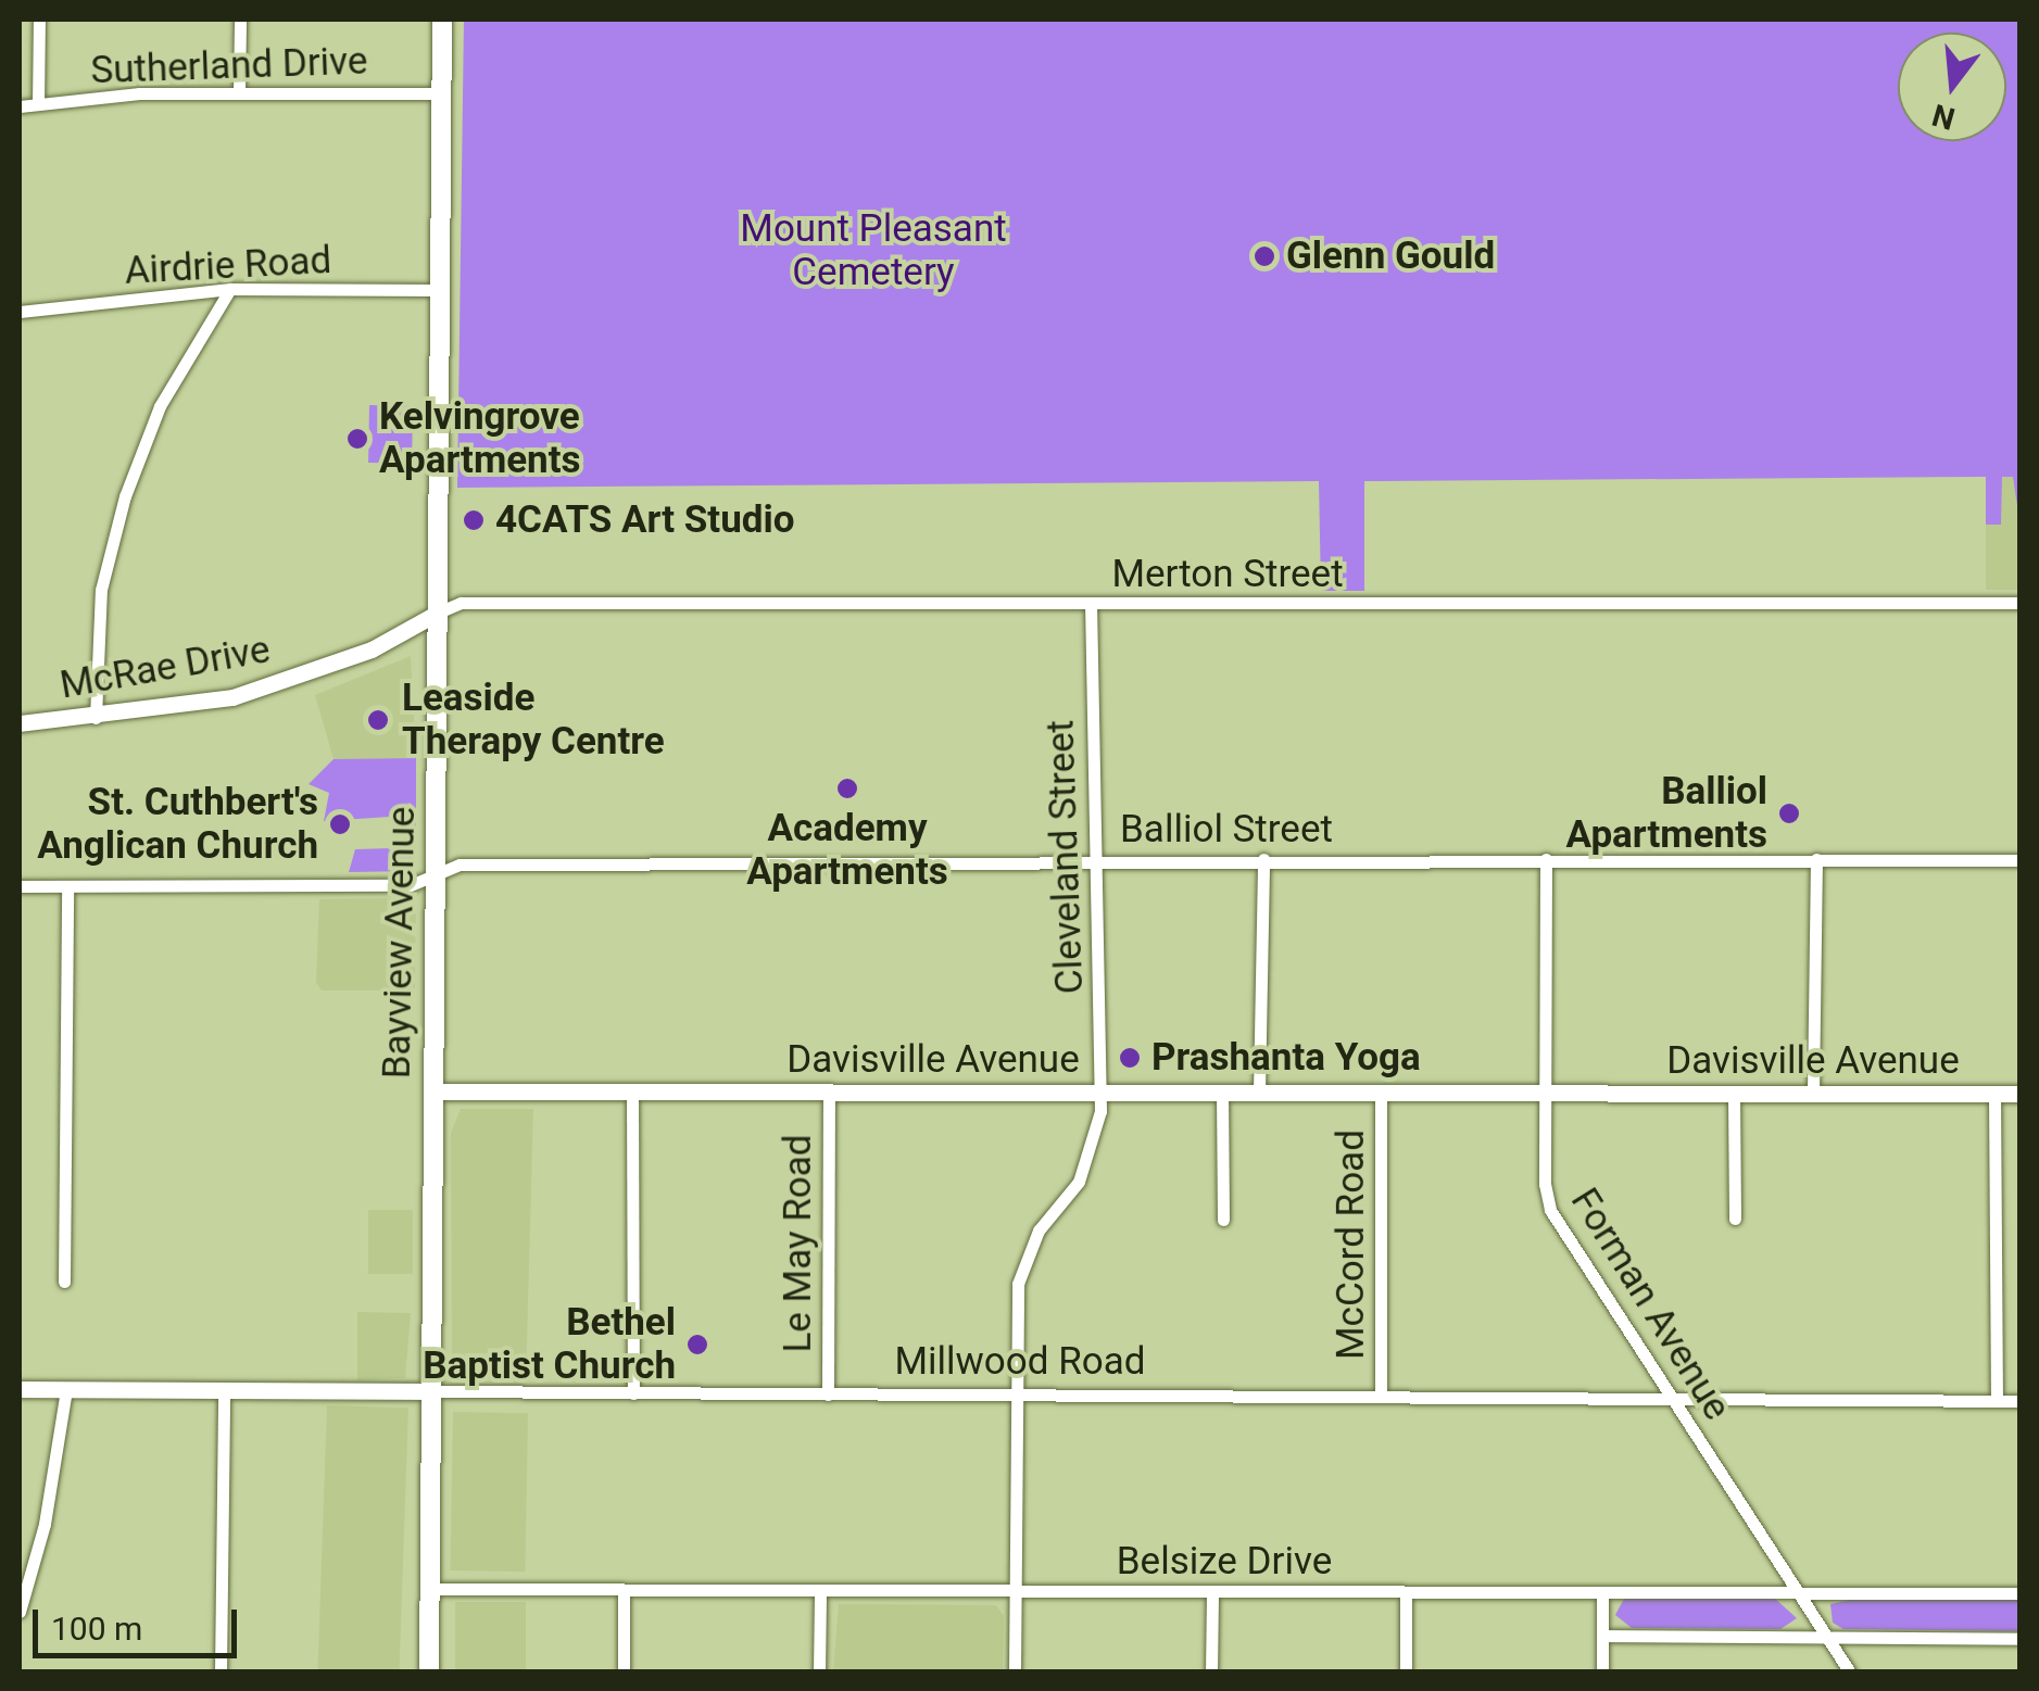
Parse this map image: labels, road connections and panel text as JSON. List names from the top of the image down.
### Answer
{
  "streets": {
    "main road": ["Bayview Avenue"],
    "street": [
      "Sutherland Drive",
      "Airdrie Road",
      "Merton Street",
      "McRae Drive",
      "Balliol Street",
      "Cleveland Street",
      "Davisville Avenue",
      "Le May Road",
      "McCord Road",
      "Forman Avenue",
      "Millwood Road",
      "Belsize Drive"
    ]
  },
  "crossings": [
    ["Sutherland Drive", "Bayview Avenue"],
    ["Airdrie Road", "Bayview Avenue"],
    ["Merton Street", "McRae Drive"],
    ["Merton Street", "Cleveland Street"],
    ["Merton Street", "Bayview Avenue"],
    ["McRae Drive", "Bayview Avenue"],
    ["Balliol Street", "Cleveland Street"],
    ["Balliol Street", "Bayview Avenue"],
    ["Balliol Street", "Forman Avenue"],
    ["Cleveland Street", "Davisville Avenue"],
    ["Cleveland Street", "Millwood Road"],
    ["Cleveland Street", "Belsize Drive"],
    ["Bayview Avenue", "Davisville Avenue"],
    ["Bayview Avenue", "Millwood Road"],
    ["Bayview Avenue", "Belsize Drive"],
    ["Davisville Avenue", "Le May Road"],
    ["Davisville Avenue", "McCord Road"],
    ["Davisville Avenue", "Forman Avenue"],
    ["Le May Road", "Millwood Road"],
    ["McCord Road", "Millwood Road"],
    ["Forman Avenue", "Millwood Road"],
    ["Forman Avenue", "Belsize Drive"]
  ],
  "parks": ["Mount Pleasant Cemetery"],
  "places": [
    "Glenn Gould",
    "Kelvingrove Apartments",
    "4CATS Art Studio",
    "Leaside Therapy Centre",
    "Academy Apartments",
    "Balliol Apartments",
    "St. Cuthbert's Anglican Church",
    "Prashanta Yoga",
    "Bethel Baptist Church"
  ],
  "scale_bar": "100 m",
  "north": "bottom"
}
